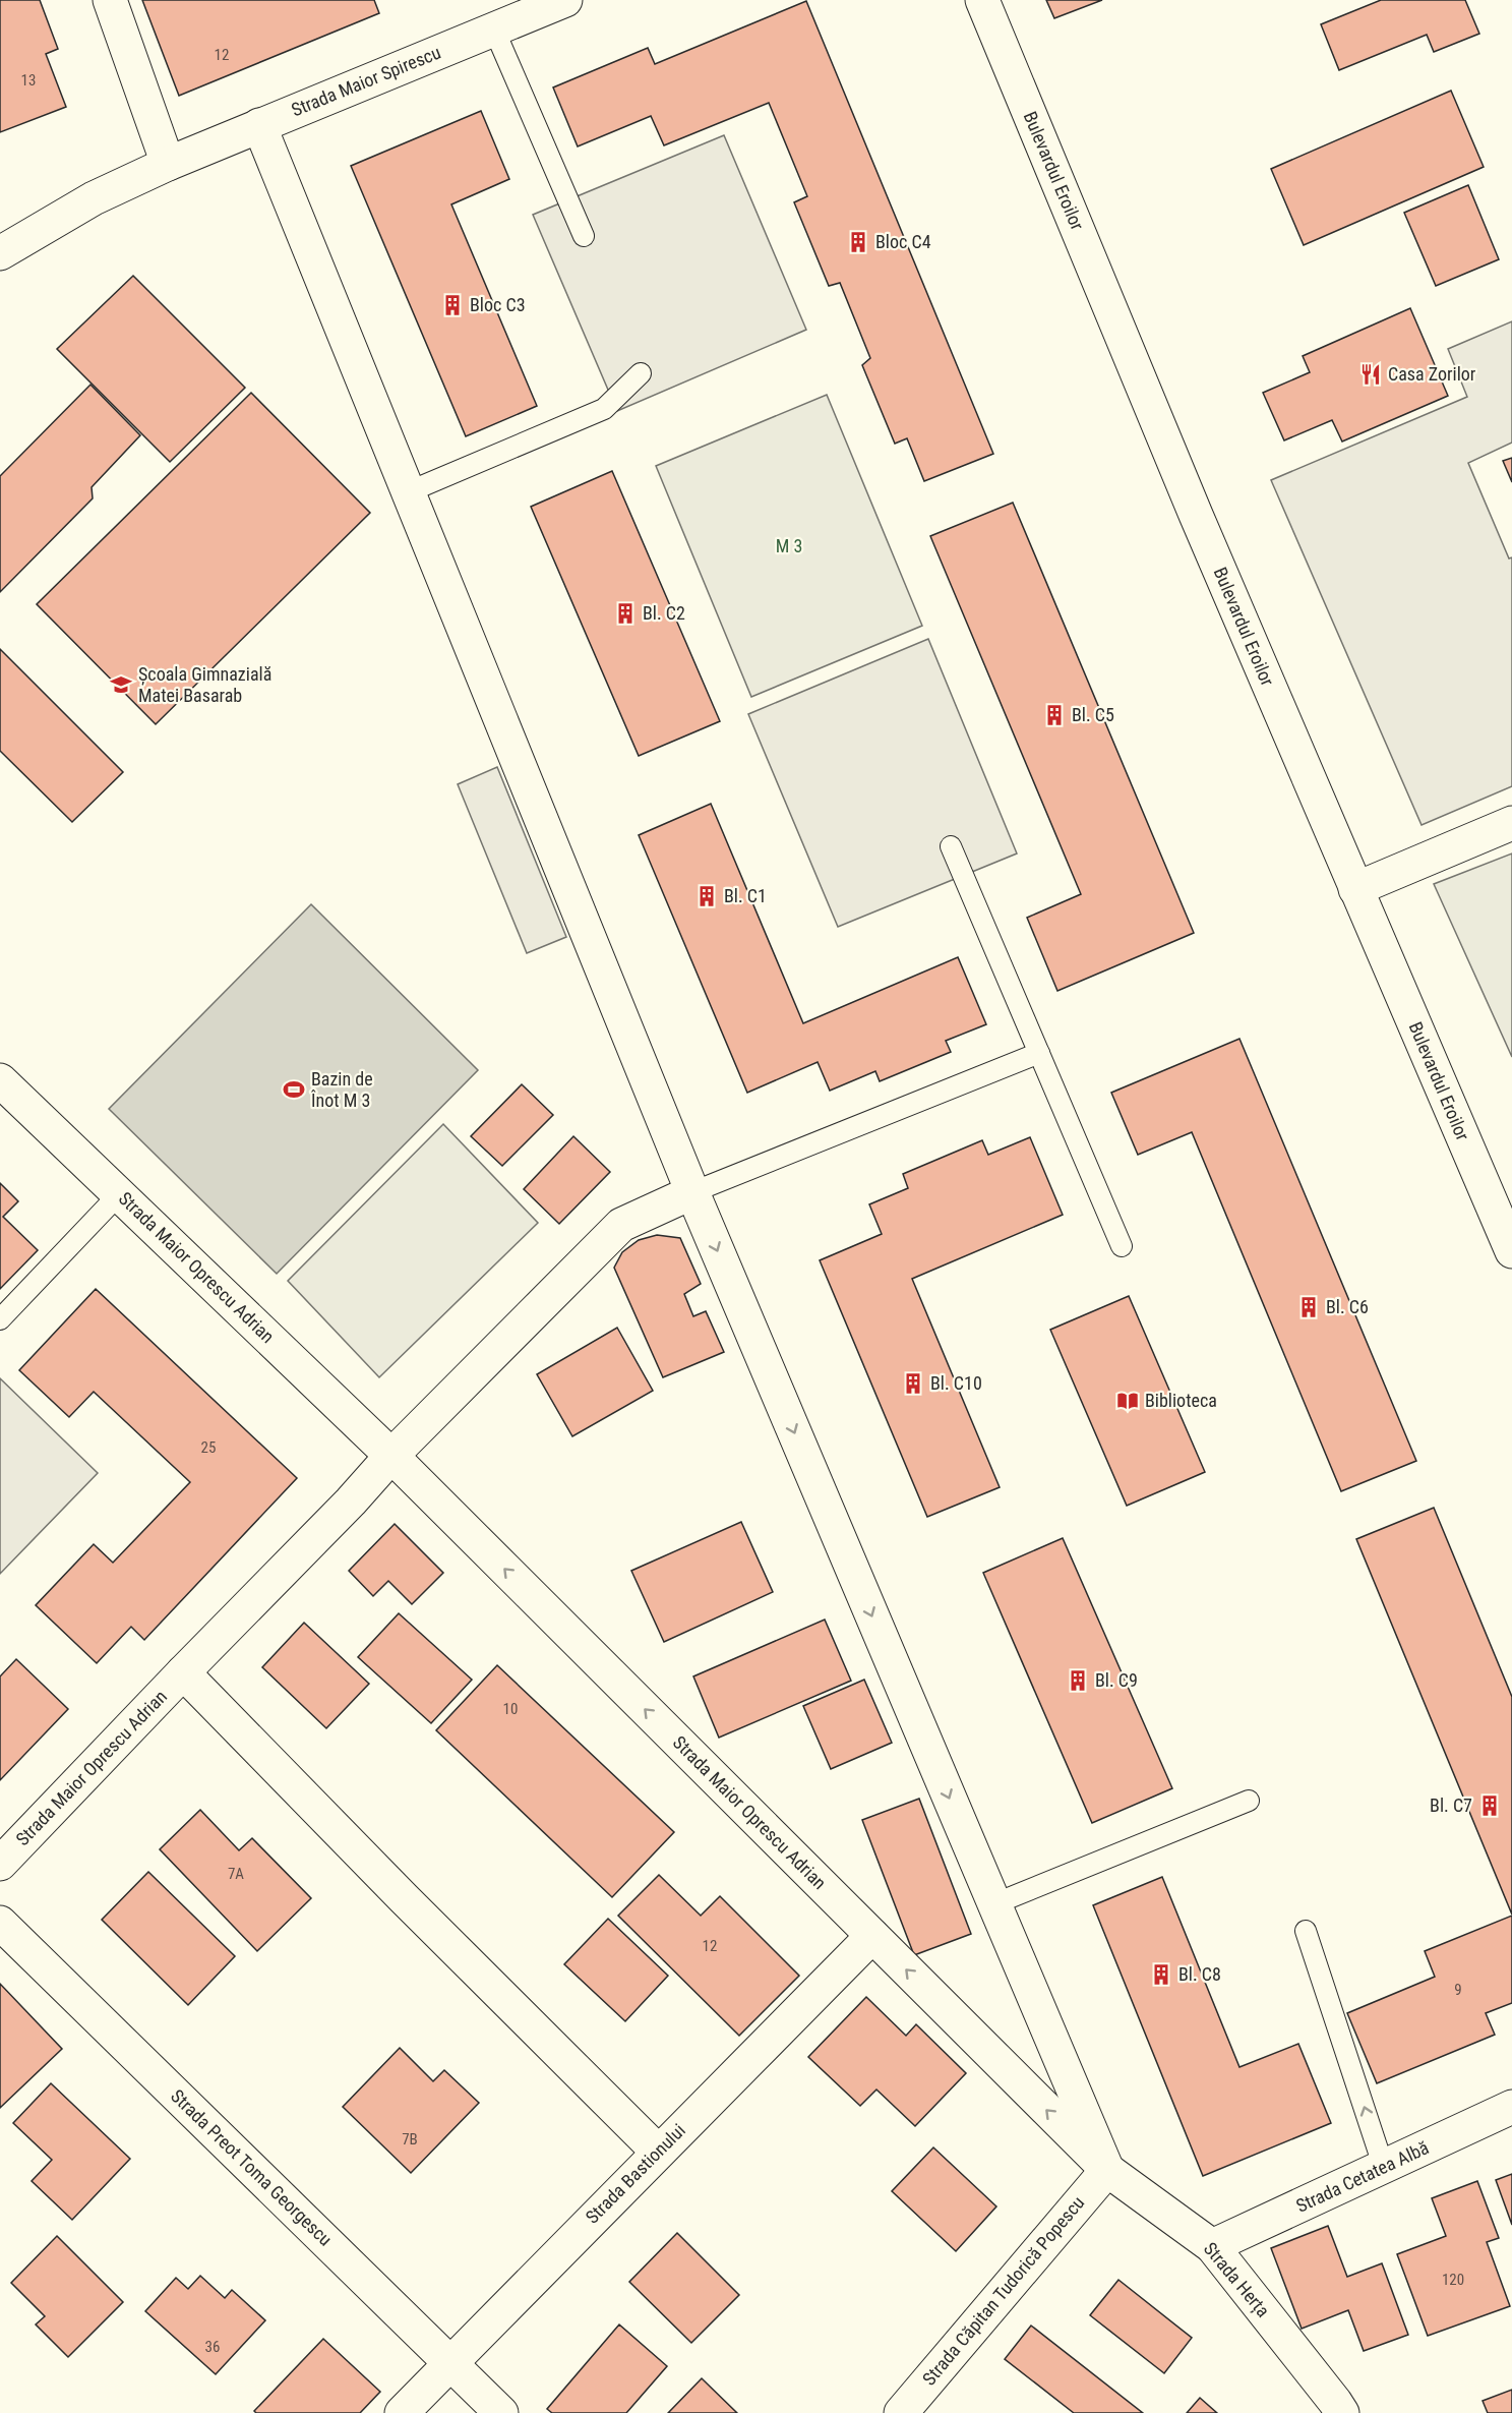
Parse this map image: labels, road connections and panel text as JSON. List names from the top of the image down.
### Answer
{
  "streets": {
    "street": [
      "Strada Maior Spirescu",
      "Bulevardul Eroilor",
      "Strada Maior Oprescu Adrian",
      "Strada Preot Toma Georgescu",
      "Strada Bastionului",
      "Strada Cetatea Albă",
      "Strada Herța",
      "Strada Căpitan Tudorică Popescu"
    ]
  },
  "crossings": [
    ["Strada Maior Oprescu Adrian", "Strada Bastionului"],
    ["Strada Maior Oprescu Adrian", "Strada Herța"],
    ["Strada Maior Oprescu Adrian", "Strada Căpitan Tudorică Popescu"],
    ["Strada Preot Toma Georgescu", "Strada Bastionului"],
    ["Strada Cetatea Albă", "Strada Herța"],
    ["Strada Herța", "Strada Căpitan Tudorică Popescu"]
  ],
  "parks": ["M 3"],
  "places": {
    "building": [
      "Bloc C4",
      "Bloc C3",
      "Bl. C2",
      "Bl. C5",
      "Bl. C1",
      "Bl. C6",
      "Bl. C10",
      "Bl. C9",
      "Bl. C7",
      "Bl. C8"
    ],
    "restaurant": ["Casa Zorilor"],
    "school or university": ["Școala Gimnazială Matei Basarab"],
    "sports": ["Bazin de Înot M 3"],
    "library": ["Biblioteca"]
  },
  "house_numbers": [
    "12",
    "13",
    "25",
    "10",
    "7A",
    "12",
    "9",
    "7B",
    "120",
    "36"
  ]
}
